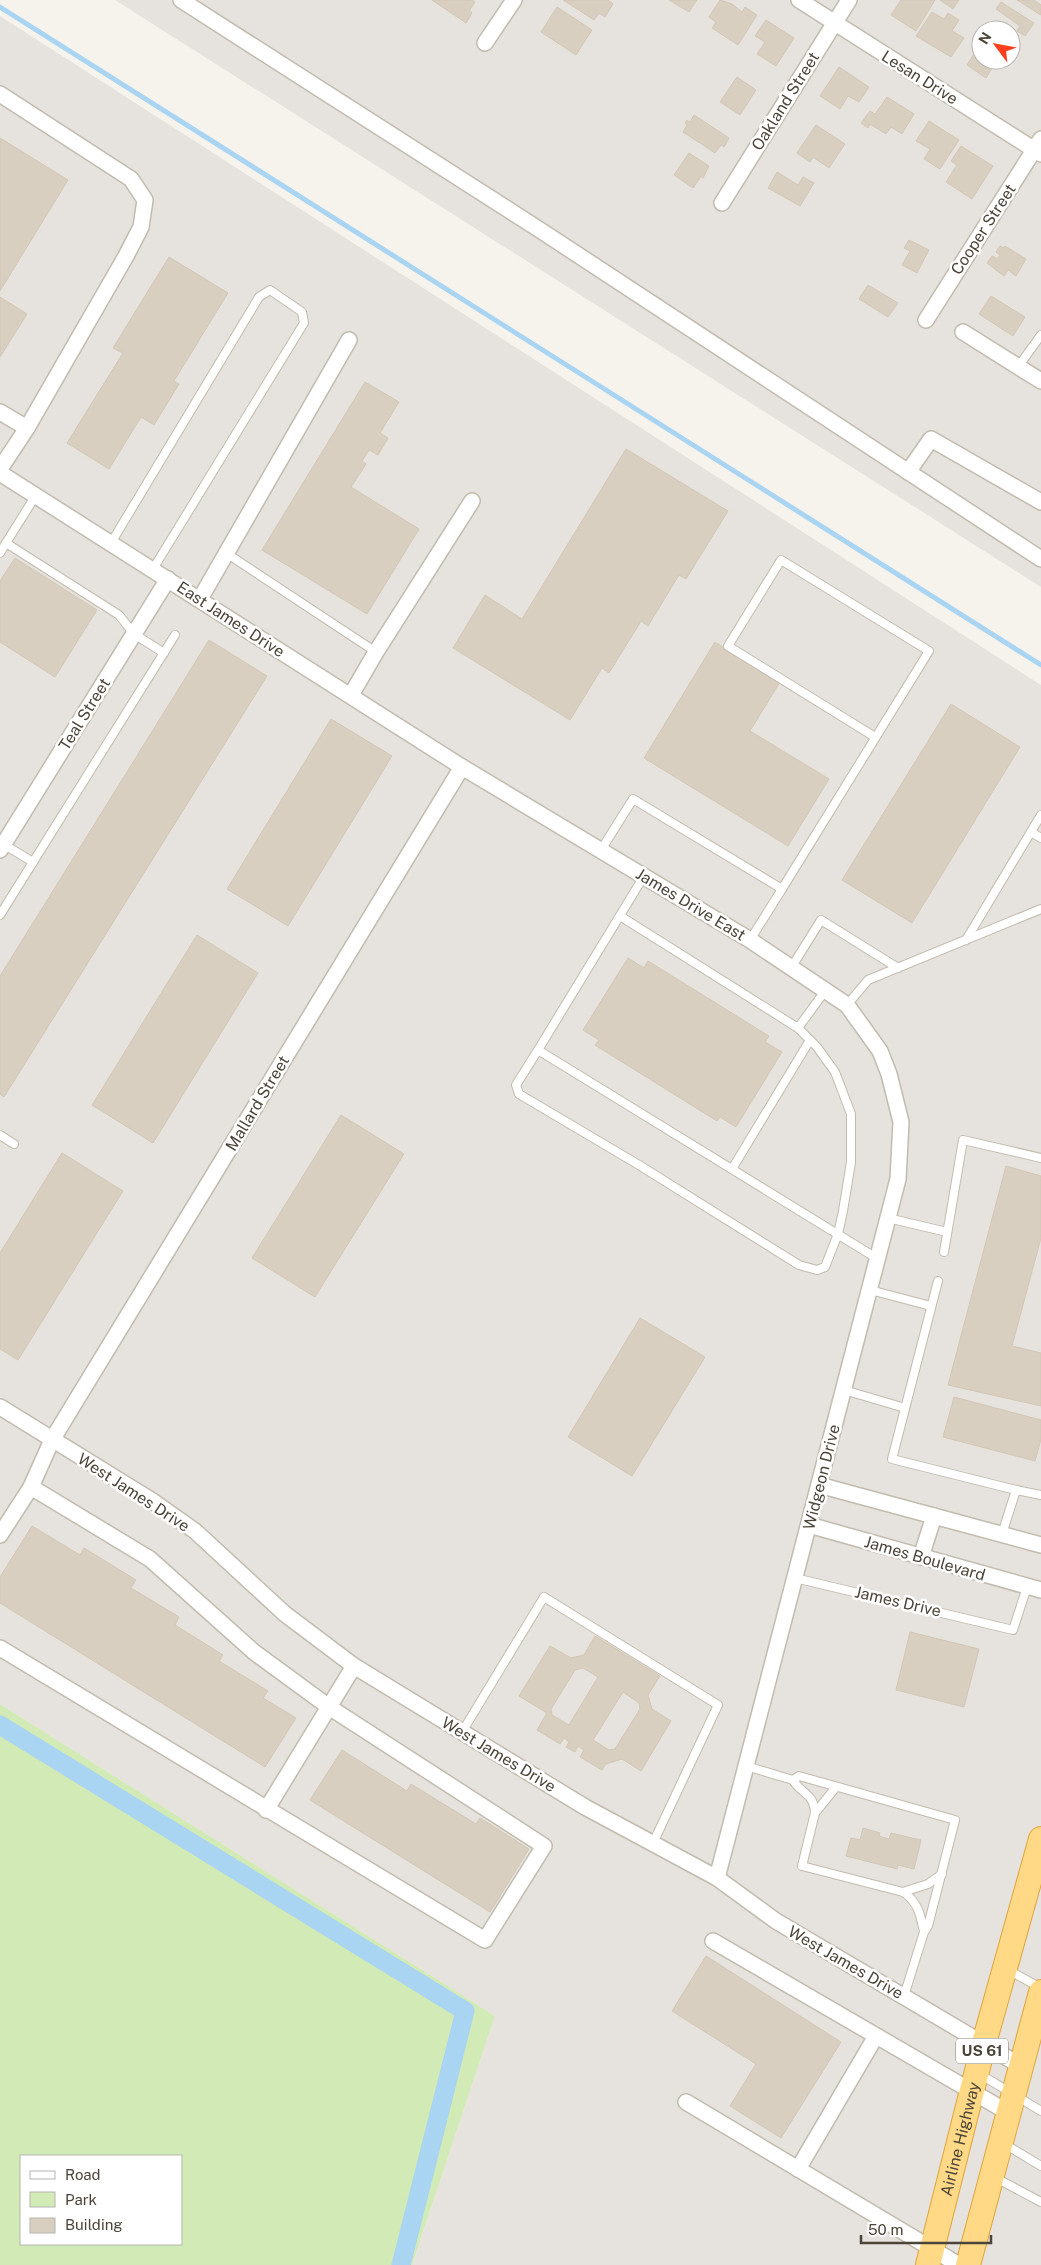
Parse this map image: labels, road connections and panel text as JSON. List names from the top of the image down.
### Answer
{
  "streets": {
    "highway": ["US 61", "Airline Highway"],
    "street": [
      "Lesan Drive",
      "Oakland Street",
      "Cooper Street",
      "East James Drive",
      "Teal Street",
      "James Drive East",
      "Mallard Street",
      "Widgeon Drive",
      "West James Drive",
      "James Boulevard"
    ],
    "lane": ["James Drive"]
  },
  "crossings": [
    ["Lesan Drive", "Oakland Street"],
    ["Lesan Drive", "Cooper Street"],
    ["East James Drive", "Teal Street"],
    ["East James Drive", "James Drive East"],
    ["East James Drive", "Mallard Street"],
    ["James Drive East", "Mallard Street"],
    ["James Drive East", "Widgeon Drive"],
    ["Mallard Street", "West James Drive"],
    ["Widgeon Drive", "West James Drive"],
    ["Widgeon Drive", "James Boulevard"],
    ["Widgeon Drive", "James Drive"],
    ["West James Drive", "US 61"],
    ["West James Drive", "Airline Highway"],
    ["James Boulevard", "James Drive"]
  ],
  "legend": ["Road", "Park", "Building"],
  "scale_bar": "50 m",
  "north": "top left"
}
